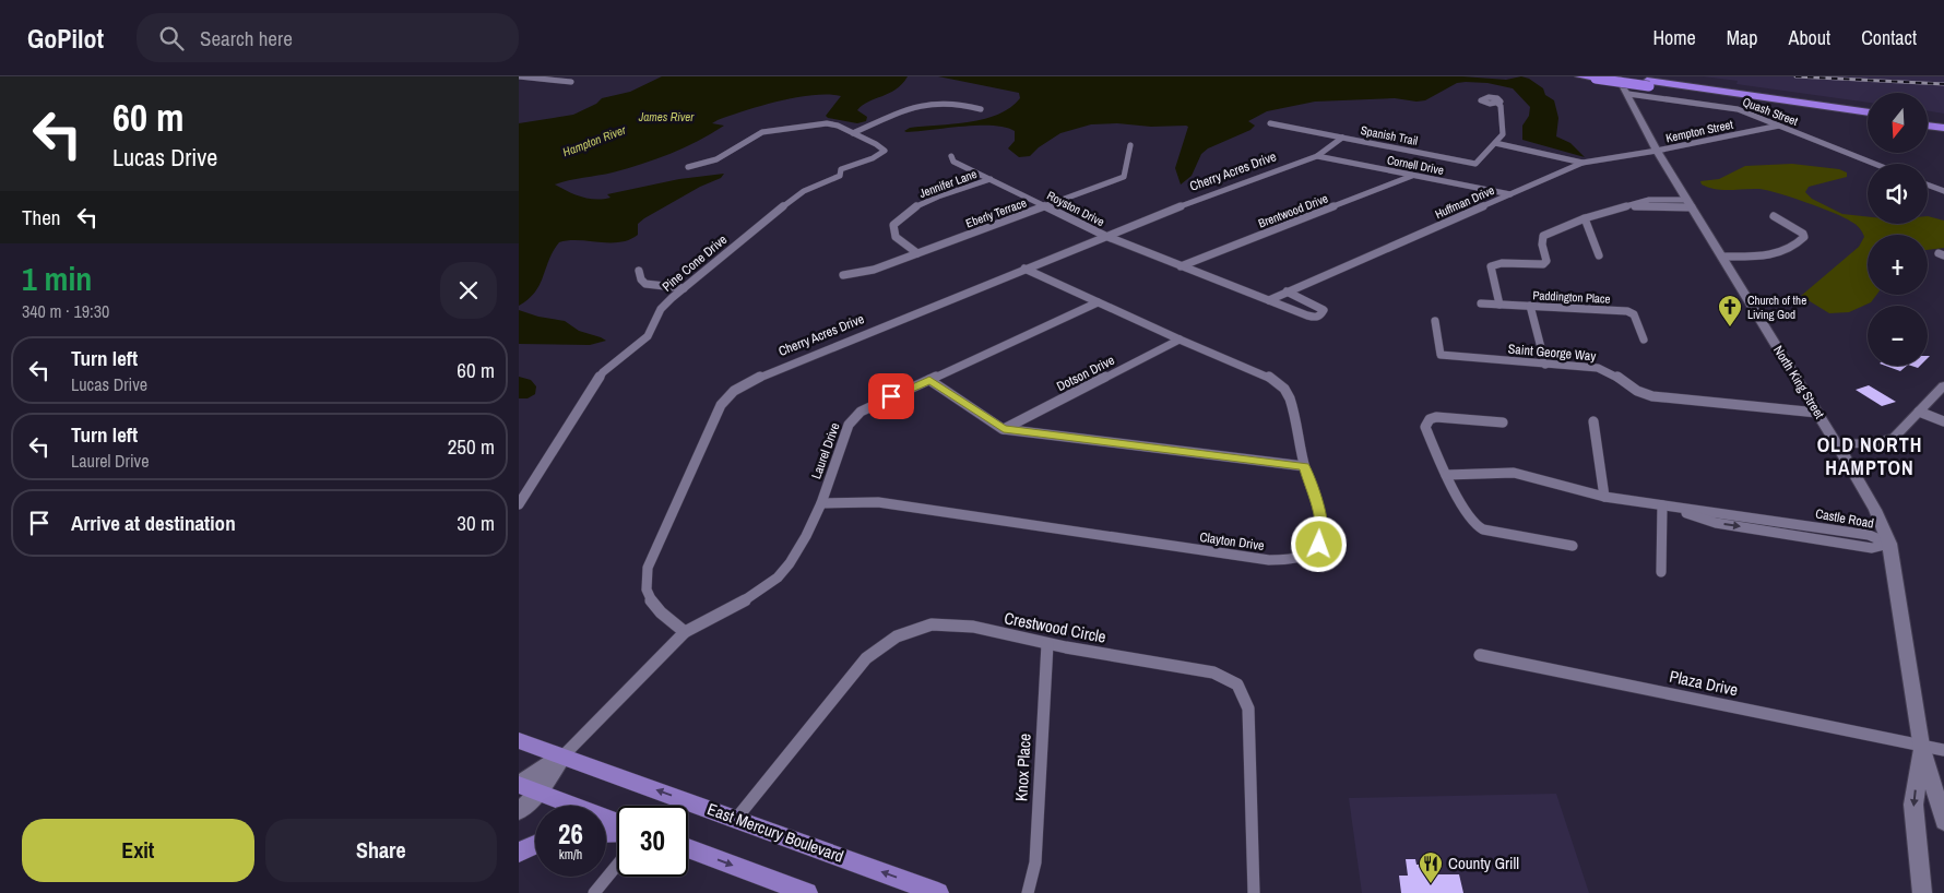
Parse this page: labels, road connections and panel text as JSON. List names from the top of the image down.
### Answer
{
  "streets": {
    "main road": ["North King Street", "East Mercury Boulevard"],
    "street": [
      "Quash Street",
      "Kempton Street",
      "Spanish Trail",
      "Cornell Drive",
      "Cherry Acres Drive",
      "Jennifer Lane",
      "Huffman Drive",
      "Royston Drive",
      "Brentwood Drive",
      "Eberly Terrace",
      "Pine Cone Drive",
      "Paddington Place",
      "Saint George Way",
      "Dotson Drive",
      "Laurel Drive",
      "Castle Road",
      "Clayton Drive",
      "Crestwood Circle",
      "Plaza Drive",
      "Knox Place"
    ]
  },
  "crossings": [
    ["Quash Street", "Kempton Street"],
    ["Quash Street", "North King Street"],
    ["Kempton Street", "Huffman Drive"],
    ["Kempton Street", "North King Street"],
    ["Spanish Trail", "Cherry Acres Drive"],
    ["Cornell Drive", "Cherry Acres Drive"],
    ["Cornell Drive", "Huffman Drive"],
    ["Cornell Drive", "Brentwood Drive"],
    ["Cherry Acres Drive", "Royston Drive"],
    ["Cherry Acres Drive", "Laurel Drive"],
    ["Cherry Acres Drive", "Clayton Drive"],
    ["Jennifer Lane", "Royston Drive"],
    ["Jennifer Lane", "Eberly Terrace"],
    ["Huffman Drive", "North King Street"],
    ["Royston Drive", "Eberly Terrace"],
    ["Saint George Way", "North King Street"],
    ["Dotson Drive", "Clayton Drive"],
    ["North King Street", "Castle Road"],
    ["North King Street", "Plaza Drive"],
    ["Laurel Drive", "Clayton Drive"],
    ["Crestwood Circle", "Knox Place"],
    ["Crestwood Circle", "East Mercury Boulevard"]
  ],
  "districts": ["OLD NORTH HAMPTON"],
  "water": ["James River", "Hampton River"],
  "places": {
    "church": ["Church of the Living God"],
    "restaurant": ["County Grill"]
  },
  "north": "bottom",
  "page": {
    "header": "GoPilot",
    "search": "Search here",
    "nav": [
      "Home",
      "Map",
      "About",
      "Contact"
    ],
    "turn": ["60 m", "Lucas Drive"],
    "map_buttons": ["+", "−"],
    "then": "Then",
    "heading": ["1 min", "340 m · 19:30"],
    "list": [
      {
        "name": "Turn left",
        "note": "Lucas Drive",
        "value": "60 m"
      },
      {
        "name": "Turn left",
        "note": "Laurel Drive",
        "value": "250 m"
      },
      {
        "name": "Arrive at destination",
        "value": "30 m"
      }
    ],
    "speed": "26 km/h",
    "limit": "30",
    "buttons": ["Exit", "Share"]
  }
}
